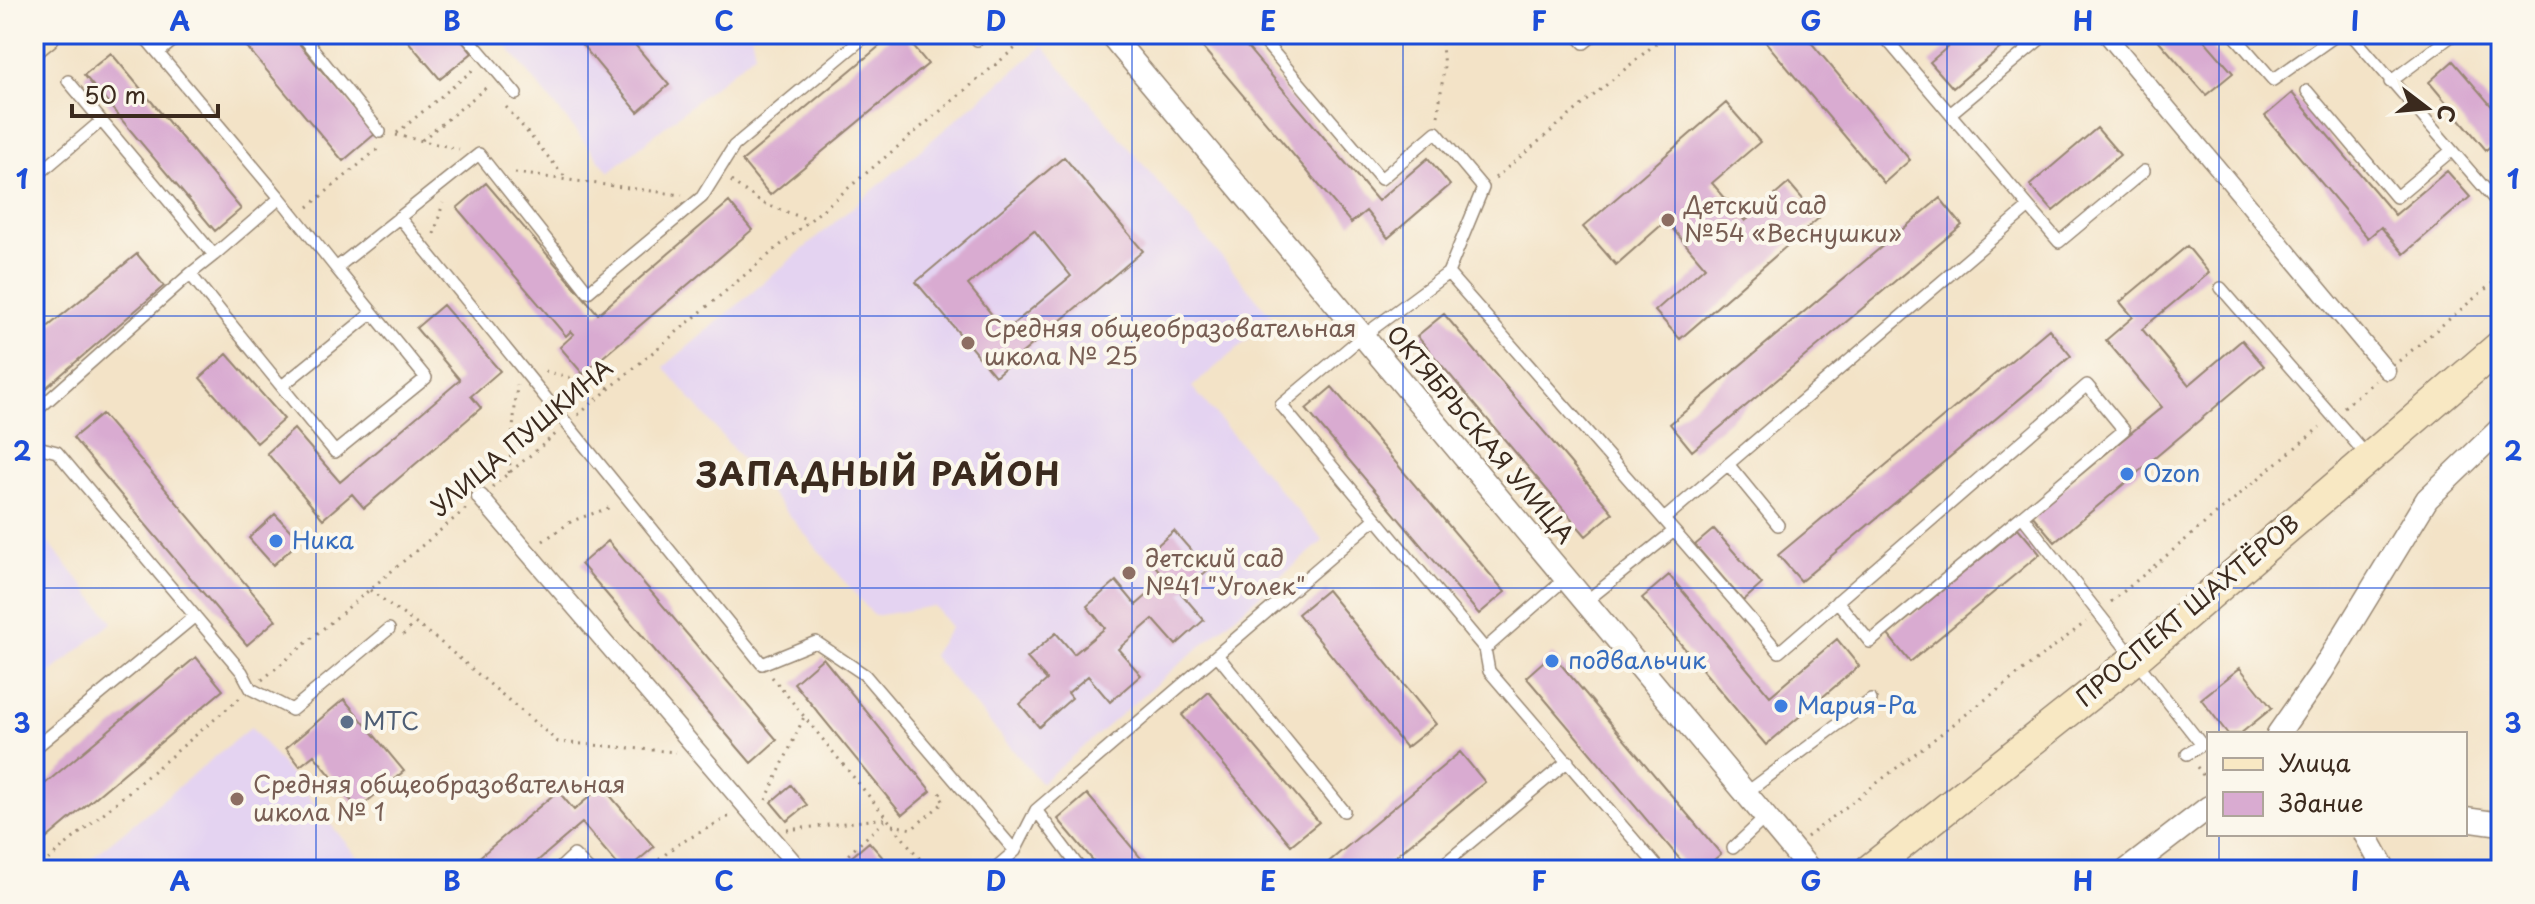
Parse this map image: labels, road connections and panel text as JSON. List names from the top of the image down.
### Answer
{
  "streets": {
    "main road": ["ПРОСПЕКТ ШАХТЁРОВ"],
    "street": ["ОКТЯБРЬСКАЯ УЛИЦА"],
    "path": ["УЛИЦА ПУШКИНА"]
  },
  "districts": ["ЗАПАДНЫЙ РАЙОН"],
  "places": [
    "Детский сад №54 «Веснушки»",
    "Средняя общеобразовательная школа № 25",
    "Ozon",
    "Ника",
    "детский сад №41 \"Уголек\"",
    "подвальчик",
    "Мария-Ра",
    "МТС",
    "Средняя общеобразовательная школа № 1"
  ],
  "legend": ["Улица", "Здание"],
  "scale_bar": "50 m",
  "north": "right",
  "grid": {
    "columns": [
      "A",
      "B",
      "C",
      "D",
      "E",
      "F",
      "G",
      "H",
      "I"
    ],
    "rows": ["1", "2", "3"]
  }
}
